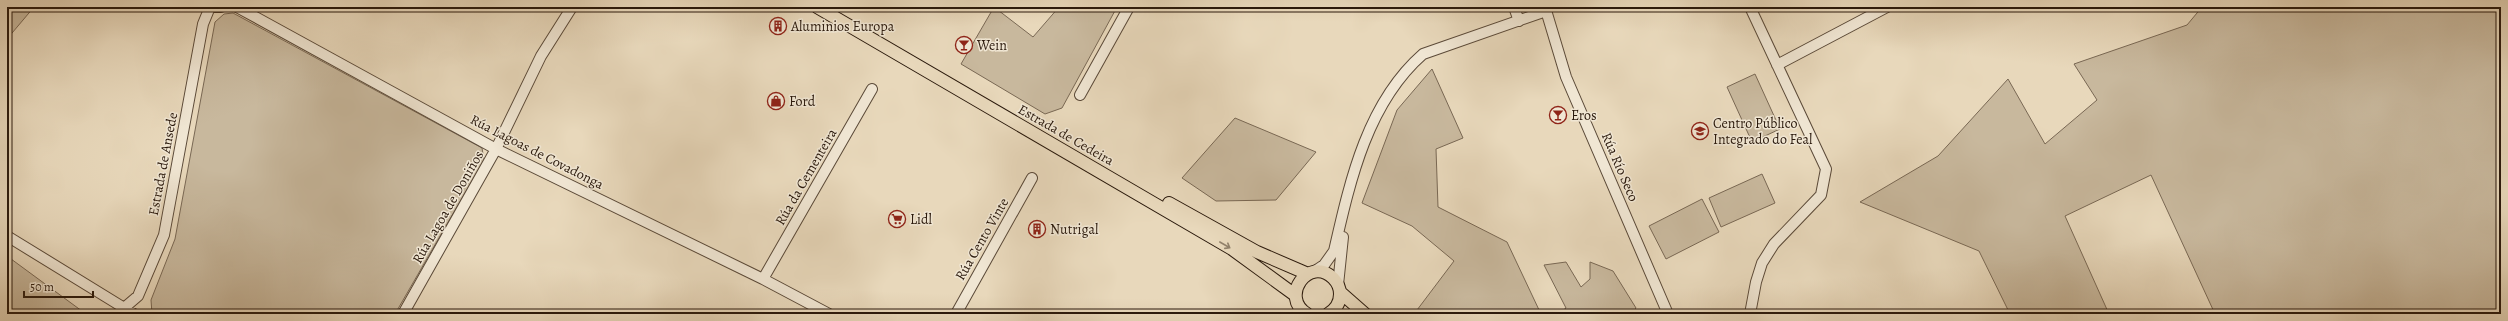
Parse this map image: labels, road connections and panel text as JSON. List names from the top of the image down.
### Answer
{
  "streets": {
    "main road": ["Estrada de Cedeira"],
    "street": [
      "Rúa Lagoas de Covadonga",
      "Estrada de Ansede",
      "Rúa Río Seco",
      "Rúa da Cementeira",
      "Rúa Lagoa de Doniños",
      "Rúa Cento Vinte"
    ]
  },
  "crossings": [
    ["Rúa Lagoas de Covadonga", "Rúa da Cementeira"],
    ["Rúa Lagoas de Covadonga", "Rúa Lagoa de Doniños"]
  ],
  "places": {
    "building": ["Aluminios Europa", "Nutrigal"],
    "bar": ["Wein", "Eros"],
    "shop": ["Ford"],
    "school or university": ["Centro Público Integrado do Feal"],
    "supermarket": ["Lidl"]
  },
  "scale_bar": "50 m"
}
